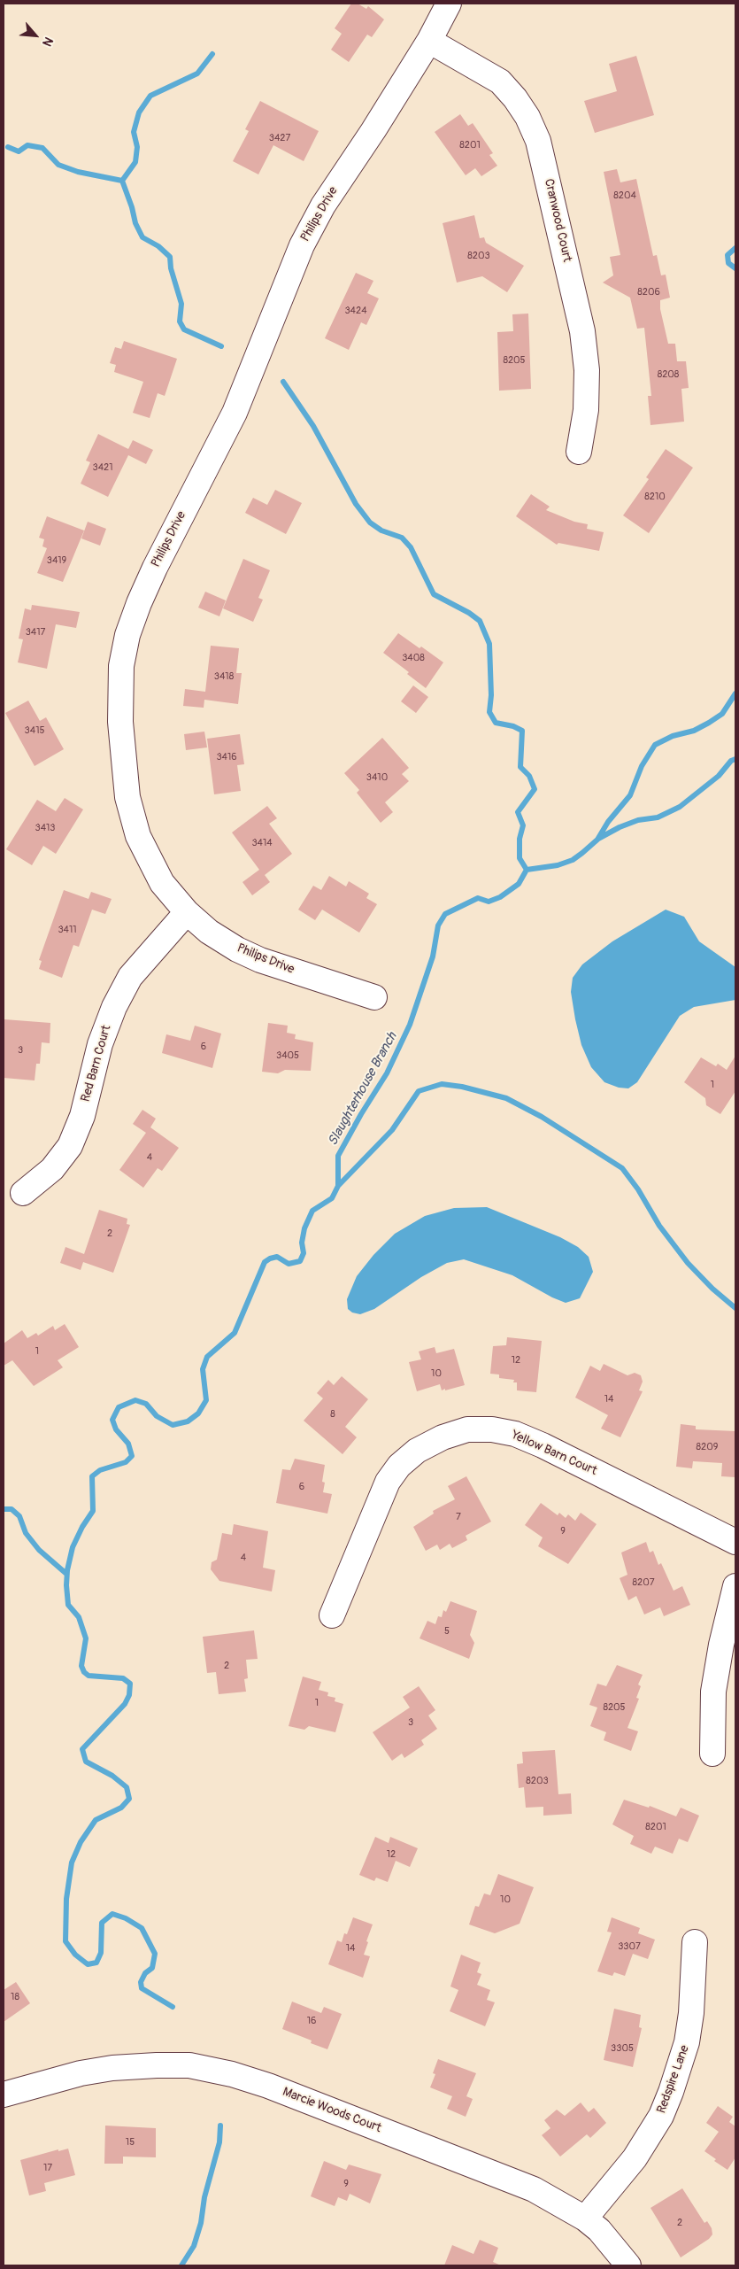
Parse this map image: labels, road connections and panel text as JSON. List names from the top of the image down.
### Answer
{
  "streets": {
    "street": [
      "Philips Drive",
      "Cranwood Court",
      "Red Barn Court",
      "Yellow Barn Court",
      "Redspire Lane",
      "Marcie Woods Court"
    ]
  },
  "crossings": [
    ["Philips Drive", "Cranwood Court"],
    ["Philips Drive", "Red Barn Court"],
    ["Redspire Lane", "Marcie Woods Court"]
  ],
  "water": ["Slaughterhouse Branch"],
  "house_numbers": [
    "3427",
    "8201",
    "8204",
    "8203",
    "8206",
    "3424",
    "8205",
    "8208",
    "3421",
    "8210",
    "3419",
    "3417",
    "3408",
    "3418",
    "3415",
    "3416",
    "3410",
    "3413",
    "3414",
    "3411",
    "6",
    "3",
    "3405",
    "1",
    "4",
    "2",
    "1",
    "12",
    "10",
    "14",
    "8",
    "8209",
    "6",
    "7",
    "9",
    "4",
    "8207",
    "5",
    "2",
    "1",
    "8205",
    "3",
    "8203",
    "8201",
    "12",
    "10",
    "3307",
    "14",
    "18",
    "16",
    "3305",
    "15",
    "17",
    "9",
    "2"
  ],
  "north": "bottom right"
}
